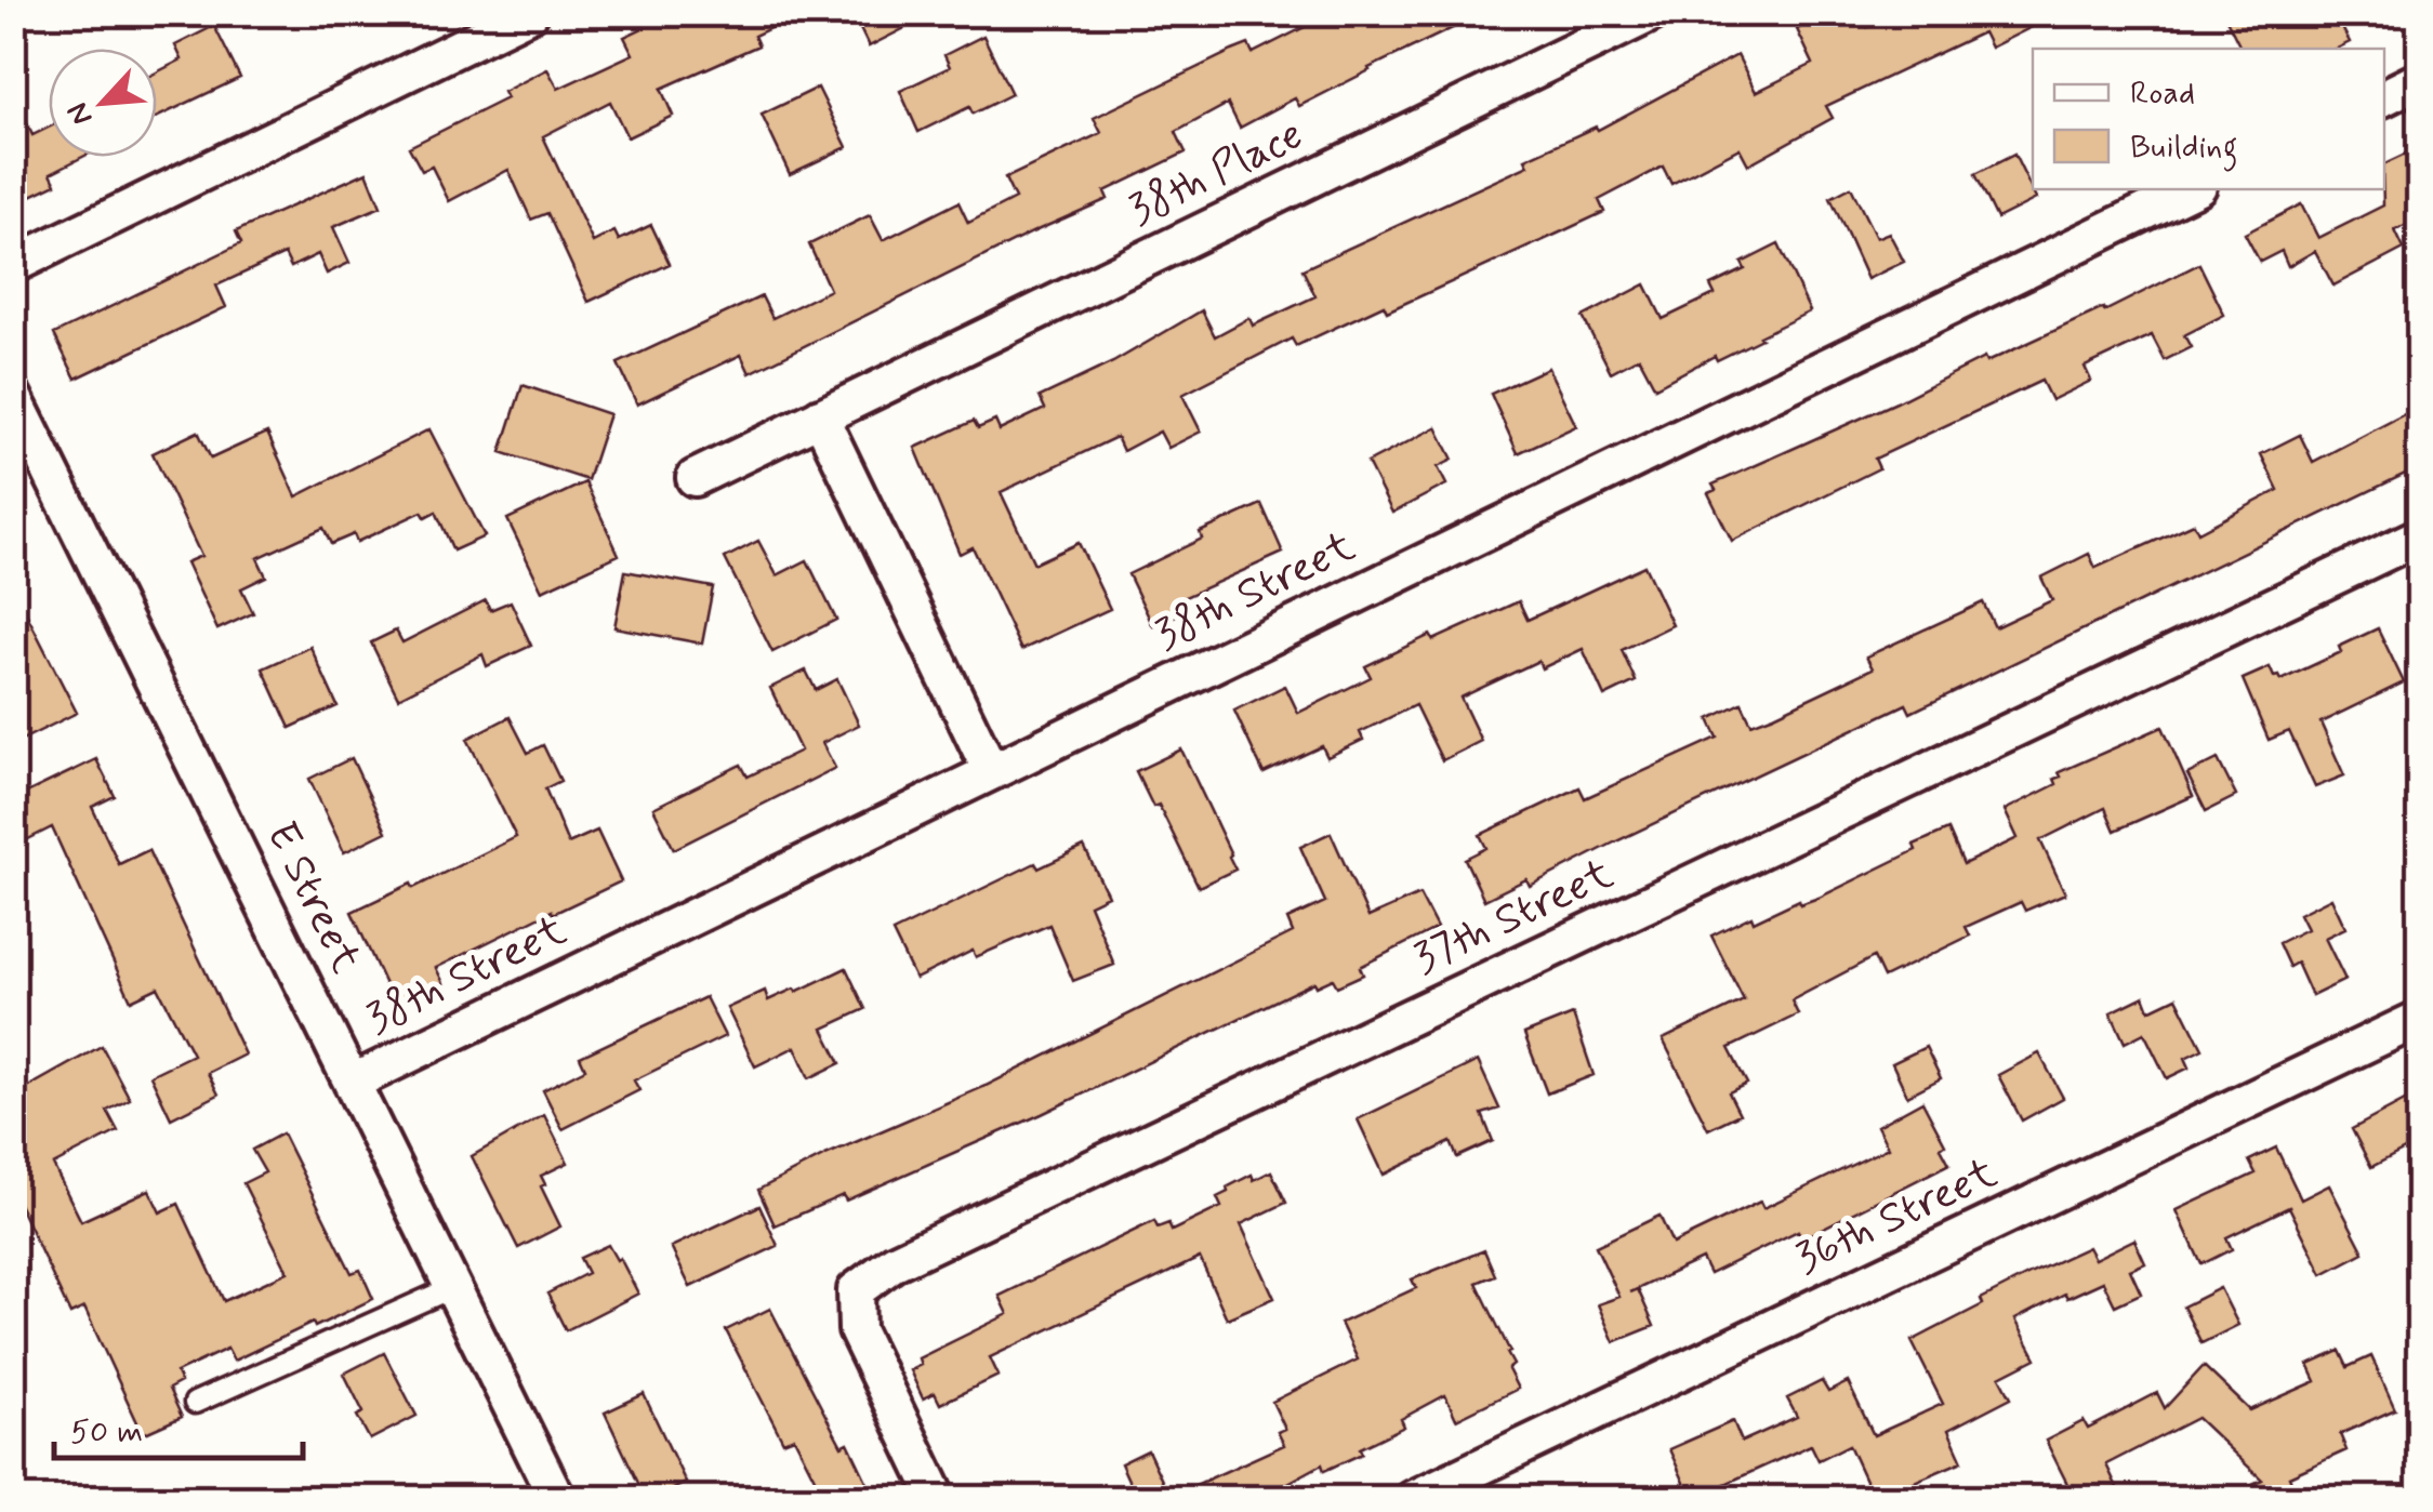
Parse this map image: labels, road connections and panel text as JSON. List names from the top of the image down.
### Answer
{
  "streets": {
    "street": [
      "38th Place",
      "38th Street",
      "E Street",
      "37th Street",
      "36th Street"
    ]
  },
  "crossings": [
    ["38th Street", "E Street"]
  ],
  "legend": ["Road", "Building"],
  "scale_bar": "50 m",
  "north": "bottom left"
}
